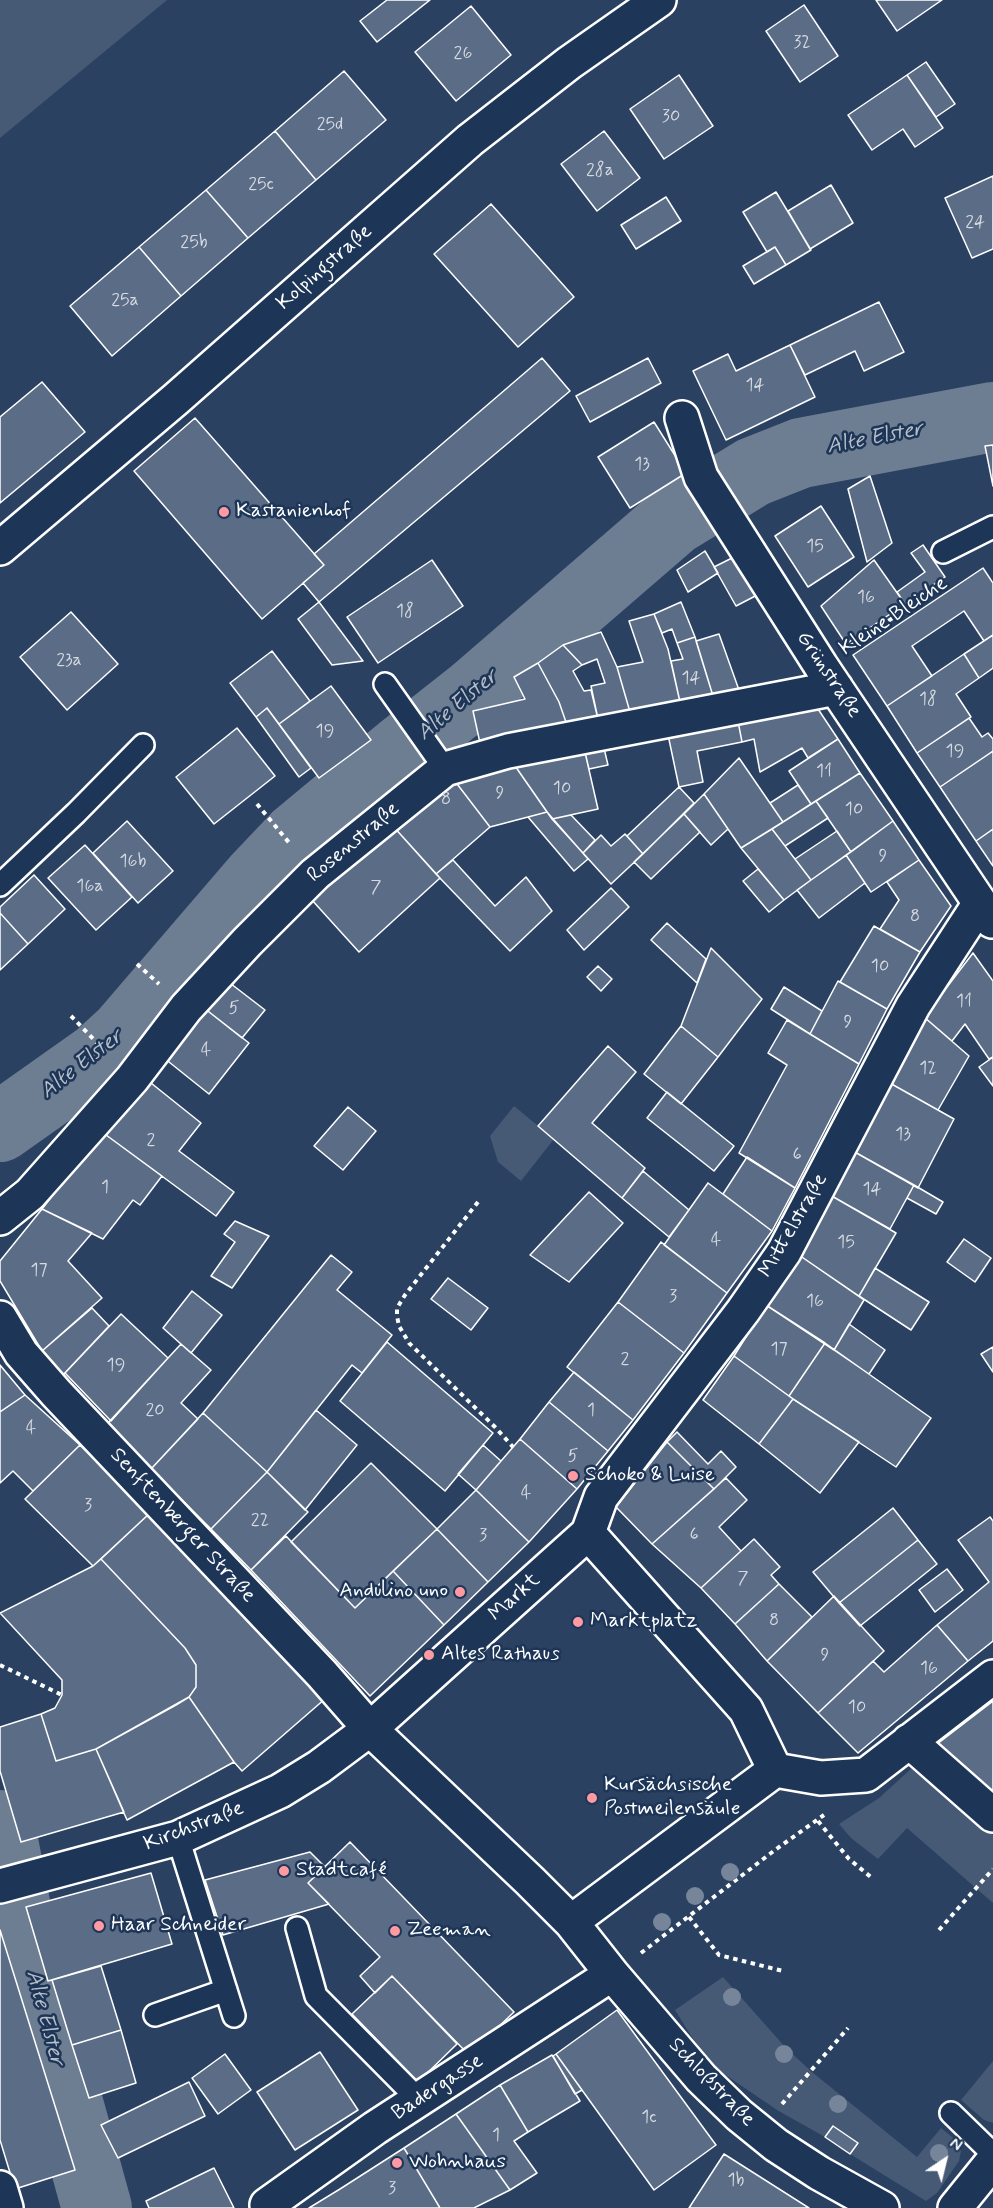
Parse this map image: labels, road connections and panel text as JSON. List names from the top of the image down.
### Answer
{
  "streets": {
    "street": [
      "Kolpingstraße",
      "Grünstraße",
      "Rosenstraße",
      "Mittelstraße",
      "Senftenberger Straße",
      "Markt",
      "Kirchstraße",
      "Schloßstraße",
      "Badergasse"
    ],
    "lane": ["Kleine Bleiche"]
  },
  "crossings": [
    ["Kleine Bleiche", "Grünstraße"],
    ["Kleine Bleiche", "Rosenstraße"],
    ["Grünstraße", "Rosenstraße"],
    ["Grünstraße", "Mittelstraße"],
    ["Mittelstraße", "Markt"],
    ["Senftenberger Straße", "Markt"],
    ["Senftenberger Straße", "Kirchstraße"],
    ["Markt", "Kirchstraße"],
    ["Schloßstraße", "Badergasse"]
  ],
  "water": ["Alte Elster"],
  "places": [
    "Kastanienhof",
    "Schoko & Luise",
    "Andulino uno",
    "Marktplatz",
    "Altes Rathaus",
    "Kursächsische Postmeilensäule",
    "Stadtcafé",
    "Haar Schneider",
    "Zeeman",
    "Wohnhaus"
  ],
  "house_numbers": [
    "32",
    "26",
    "30",
    "25d",
    "28a",
    "25c",
    "24",
    "25b",
    "25a",
    "14",
    "13",
    "15",
    "16",
    "18",
    "23a",
    "14",
    "18",
    "19",
    "19",
    "11",
    "10",
    "9",
    "8",
    "10",
    "9",
    "16b",
    "16a",
    "7",
    "8",
    "10",
    "11",
    "5",
    "9",
    "4",
    "12",
    "13",
    "2",
    "6",
    "1",
    "14",
    "4",
    "15",
    "17",
    "3",
    "16",
    "17",
    "2",
    "19",
    "20",
    "1",
    "4",
    "5",
    "4",
    "3",
    "22",
    "6",
    "3",
    "7",
    "8",
    "9",
    "16",
    "10",
    "1c",
    "1",
    "1b",
    "3"
  ],
  "north": "top right"
}
